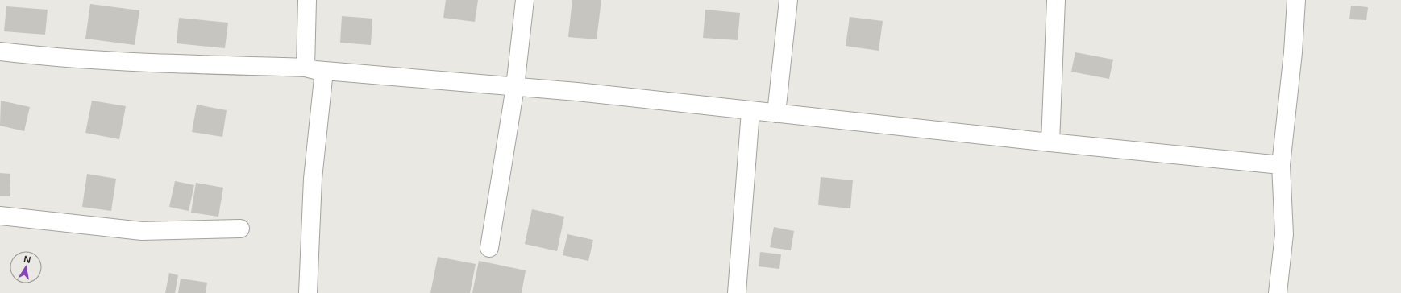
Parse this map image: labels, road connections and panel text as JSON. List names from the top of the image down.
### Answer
{
  "north": "top"
}
